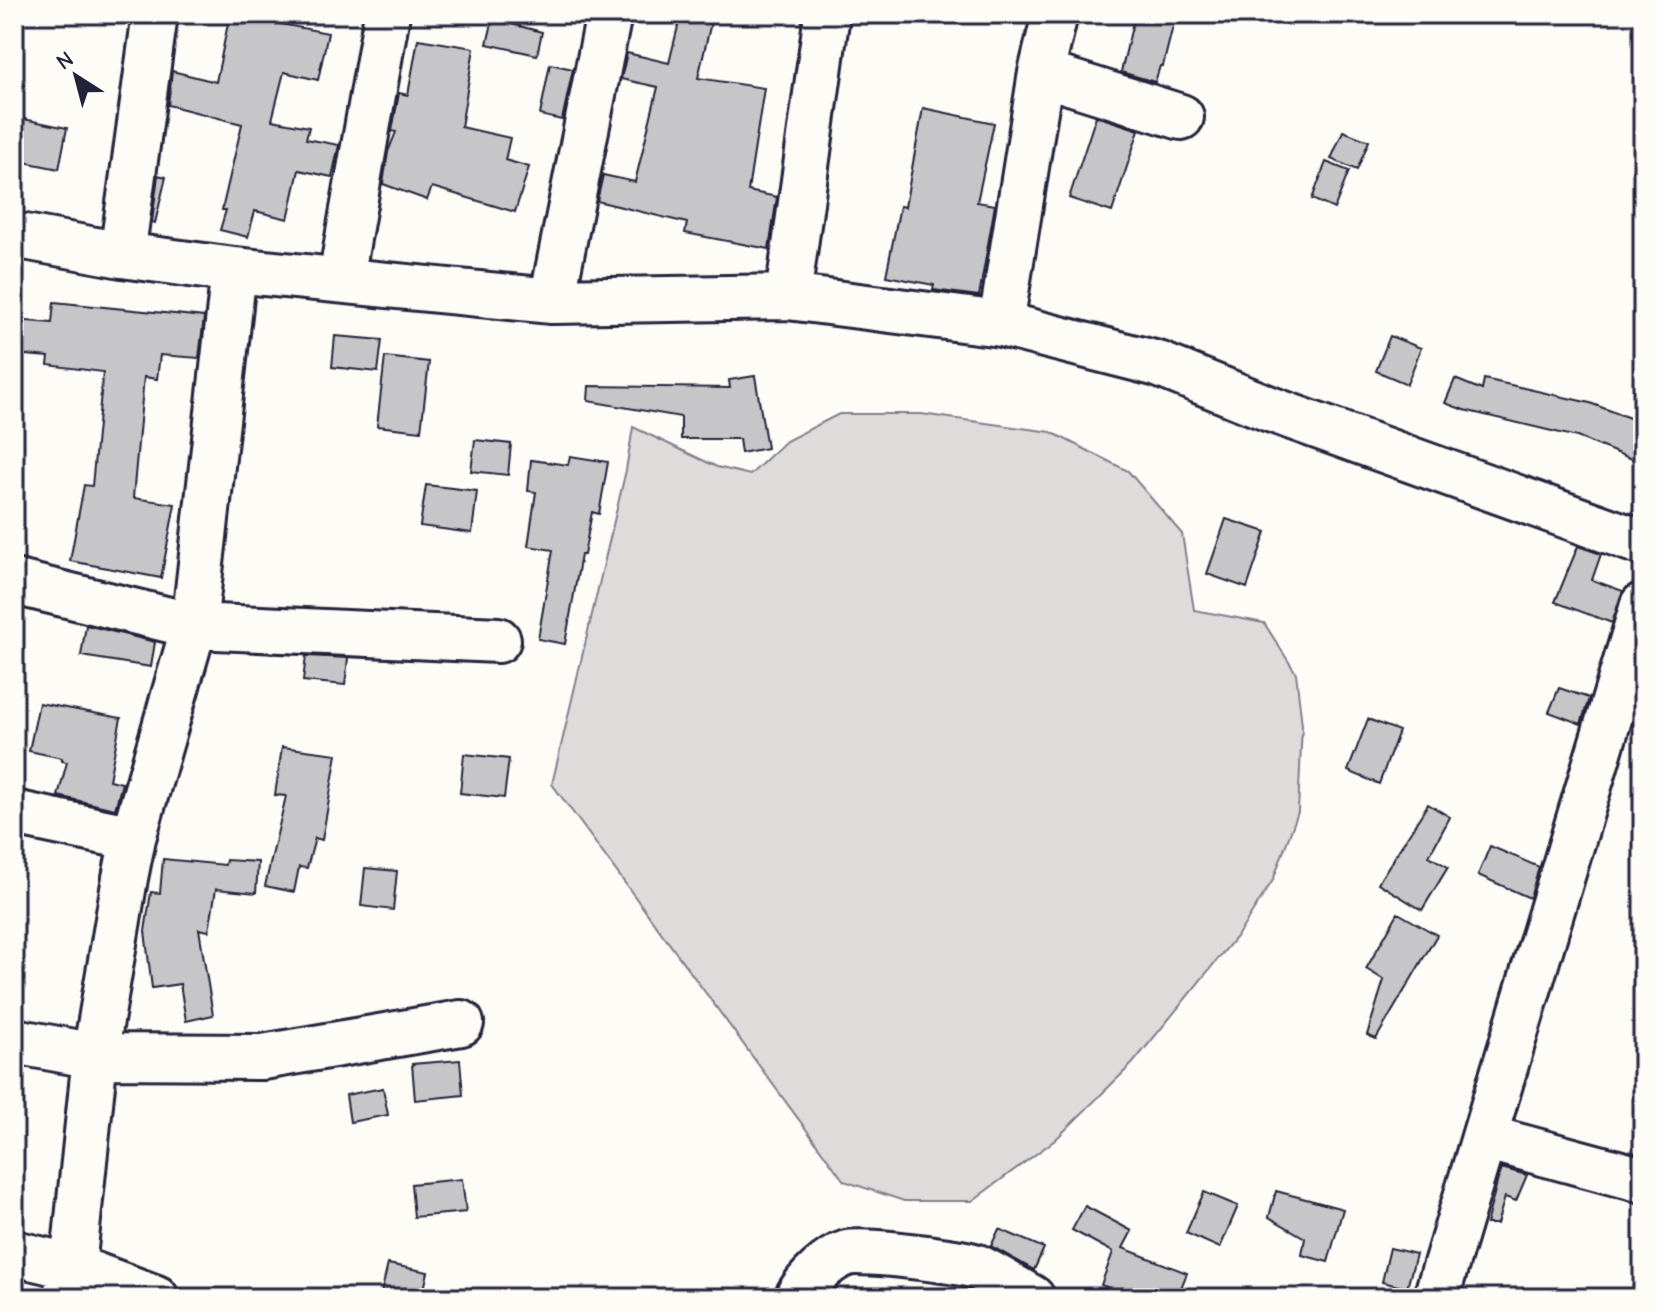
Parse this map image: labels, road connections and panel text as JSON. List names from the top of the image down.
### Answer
{
  "north": "top left"
}
